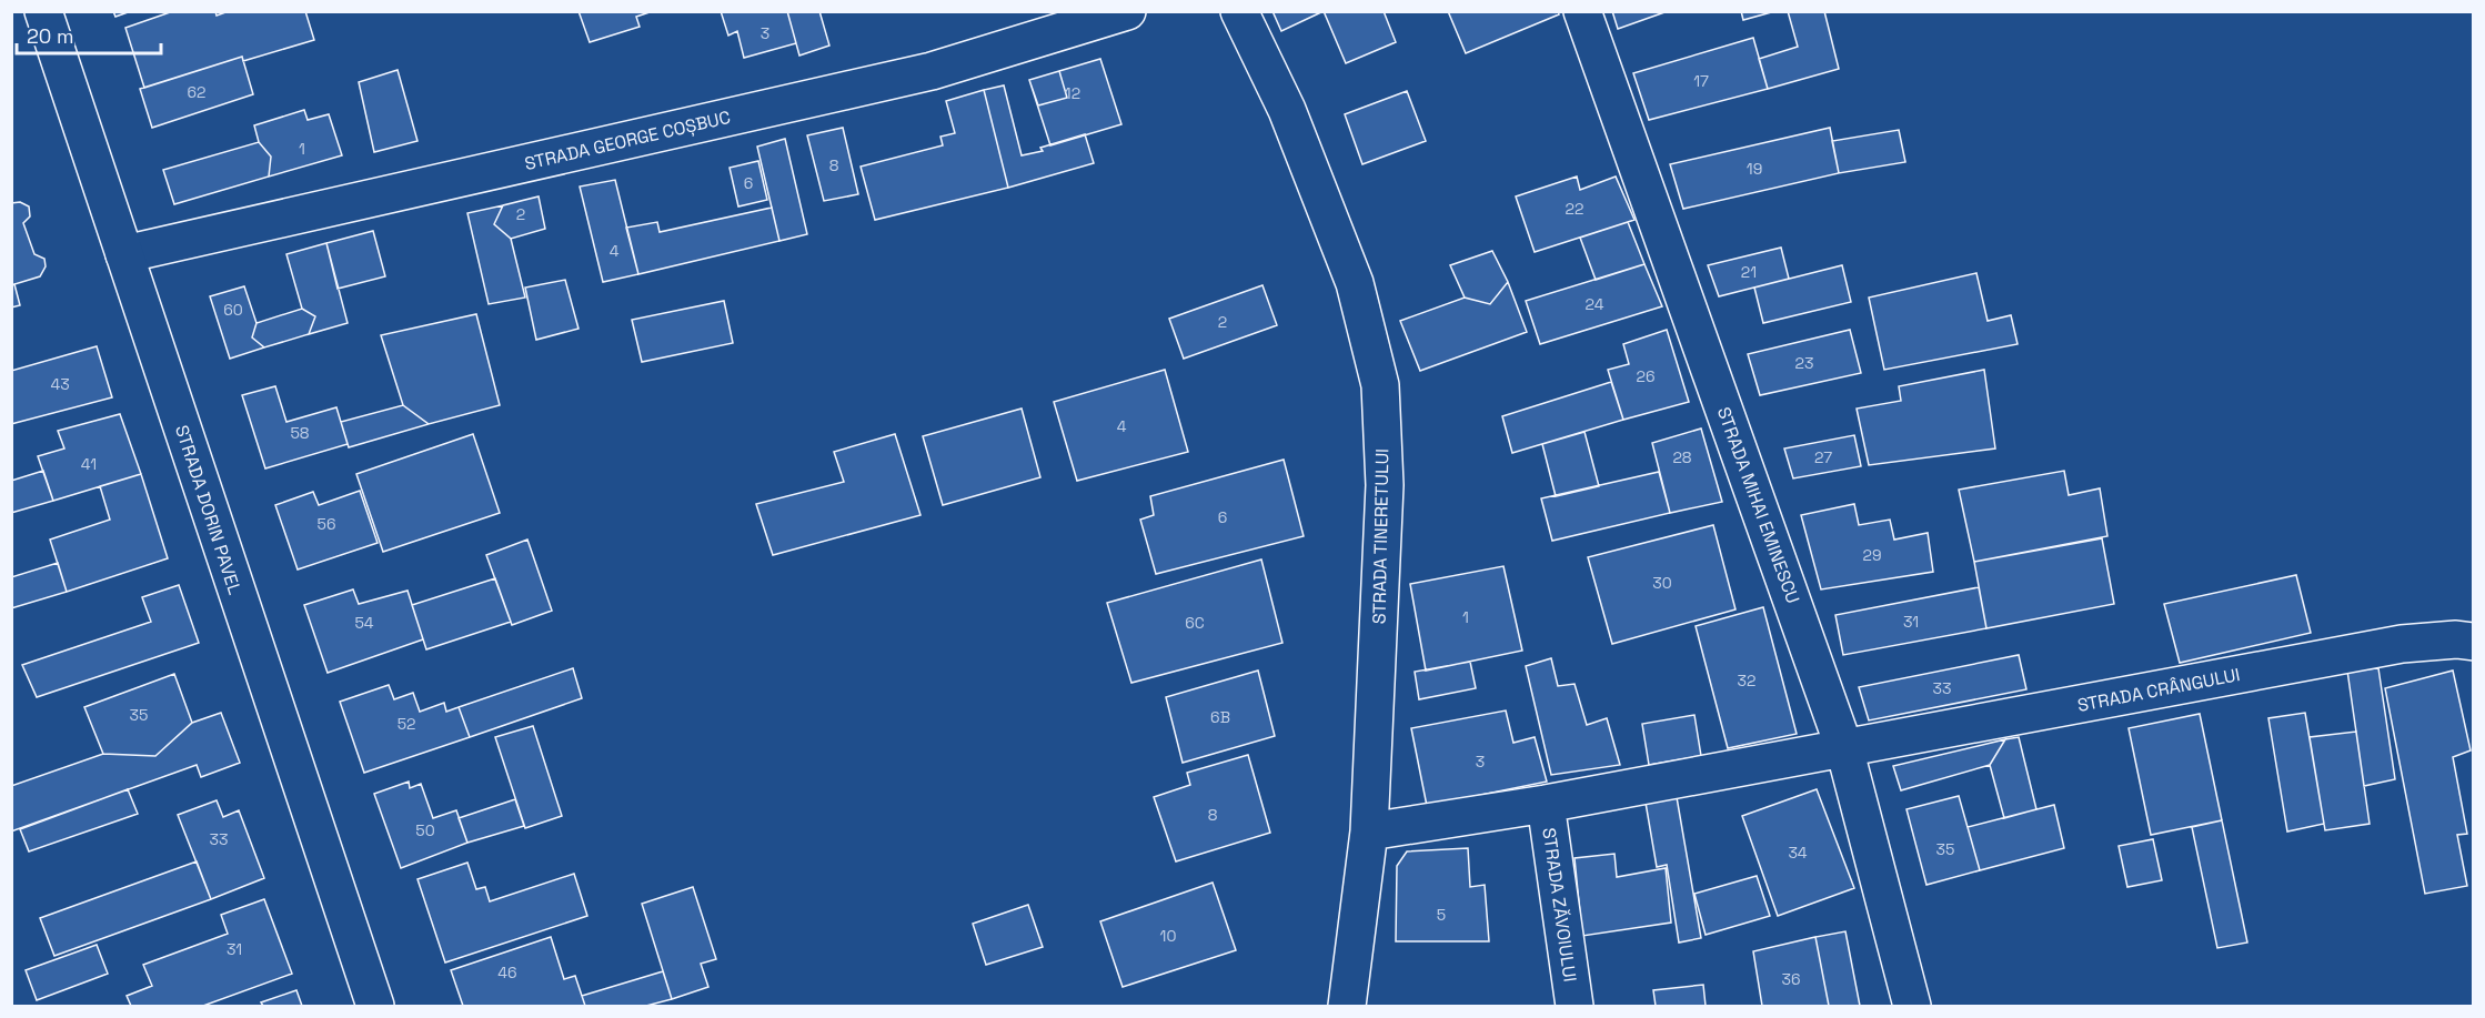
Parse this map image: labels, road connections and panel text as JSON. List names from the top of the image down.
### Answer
{
  "streets": {
    "street": [
      "STRADA GEORGE COȘBUC",
      "STRADA MIHAI EMINESCU",
      "STRADA DORIN PAVEL",
      "STRADA TINERETULUI",
      "STRADA CRÂNGULUI",
      "STRADA ZĂVOIULUI"
    ]
  },
  "crossings": [
    ["STRADA GEORGE COȘBUC", "STRADA DORIN PAVEL"],
    ["STRADA MIHAI EMINESCU", "STRADA CRÂNGULUI"],
    ["STRADA TINERETULUI", "STRADA CRÂNGULUI"],
    ["STRADA CRÂNGULUI", "STRADA ZĂVOIULUI"]
  ],
  "house_numbers": [
    "3",
    "17",
    "62",
    "12",
    "1",
    "8",
    "19",
    "6",
    "22",
    "2",
    "4",
    "21",
    "24",
    "60",
    "2",
    "23",
    "26",
    "43",
    "4",
    "58",
    "28",
    "27",
    "41",
    "6",
    "56",
    "29",
    "30",
    "1",
    "31",
    "54",
    "6C",
    "32",
    "33",
    "35",
    "6B",
    "52",
    "3",
    "8",
    "50",
    "33",
    "35",
    "34",
    "5",
    "10",
    "31",
    "46",
    "36"
  ],
  "scale_bar": "20 m"
}
